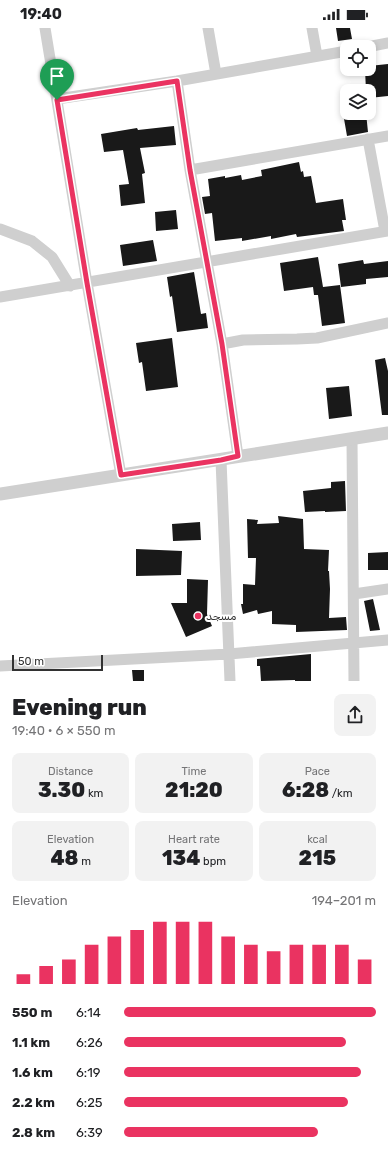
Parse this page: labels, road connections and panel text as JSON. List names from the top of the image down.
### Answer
{
  "places": ["مسجد"],
  "scale_bar": "50 m",
  "page": {
    "status": "19:40",
    "scale": "50 m",
    "heading": ["Evening run", "19:40 · 6 × 550 m"],
    "stats": [
      ["Distance", "3.30 km"],
      ["Time", "21:20"],
      ["Pace", "6:28 /km"],
      ["Elevation", "48 m"],
      ["Heart rate", "134 bpm"],
      ["kcal", "215"]
    ],
    "chart": ["Elevation", "194–201 m"],
    "list": [
      {
        "name": "550 m",
        "note": "6:14"
      },
      {
        "name": "1.1 km",
        "note": "6:26"
      },
      {
        "name": "1.6 km",
        "note": "6:19"
      },
      {
        "name": "2.2 km",
        "note": "6:25"
      },
      {
        "name": "2.8 km",
        "note": "6:39"
      }
    ]
  }
}
